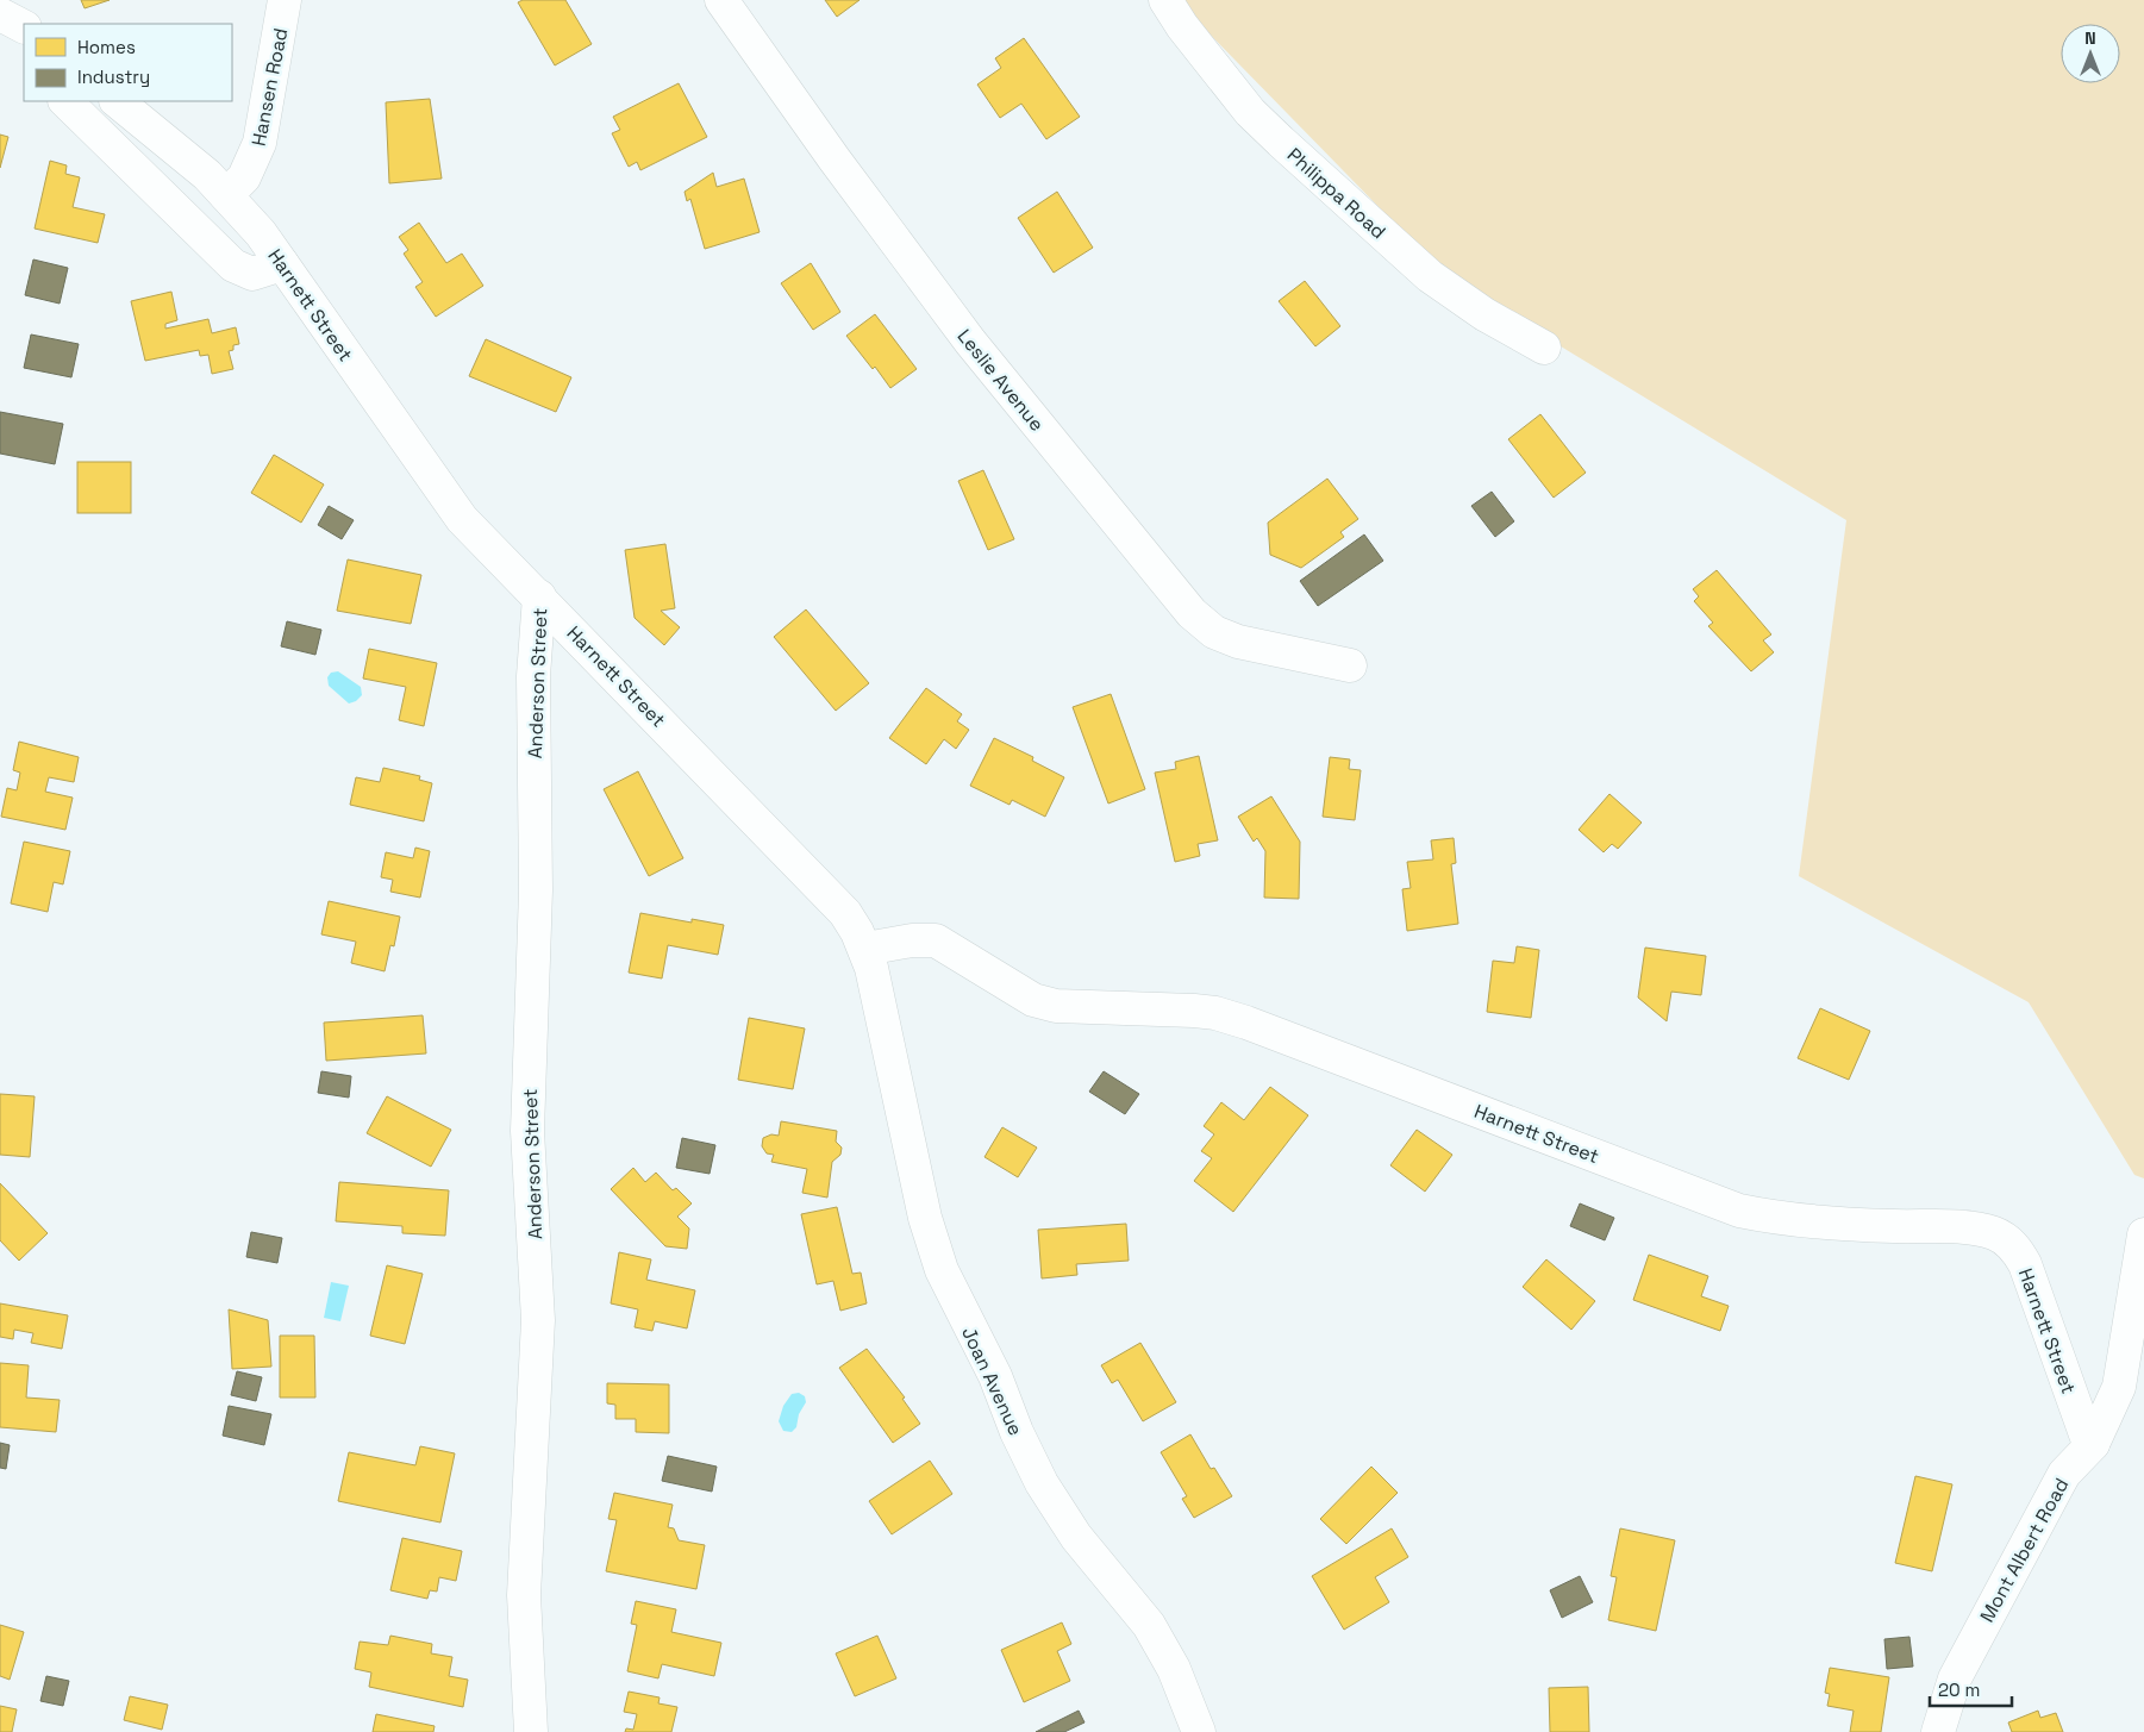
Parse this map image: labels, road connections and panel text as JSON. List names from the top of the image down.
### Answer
{
  "streets": {
    "street": [
      "Hansen Road",
      "Philippa Road",
      "Harnett Street",
      "Leslie Avenue",
      "Anderson Street",
      "Joan Avenue",
      "Mont Albert Road"
    ]
  },
  "crossings": [
    ["Hansen Road", "Harnett Street"],
    ["Harnett Street", "Anderson Street"],
    ["Harnett Street", "Joan Avenue"],
    ["Harnett Street", "Mont Albert Road"]
  ],
  "legend": ["Homes", "Industry"],
  "scale_bar": "20 m",
  "north": "top"
}
